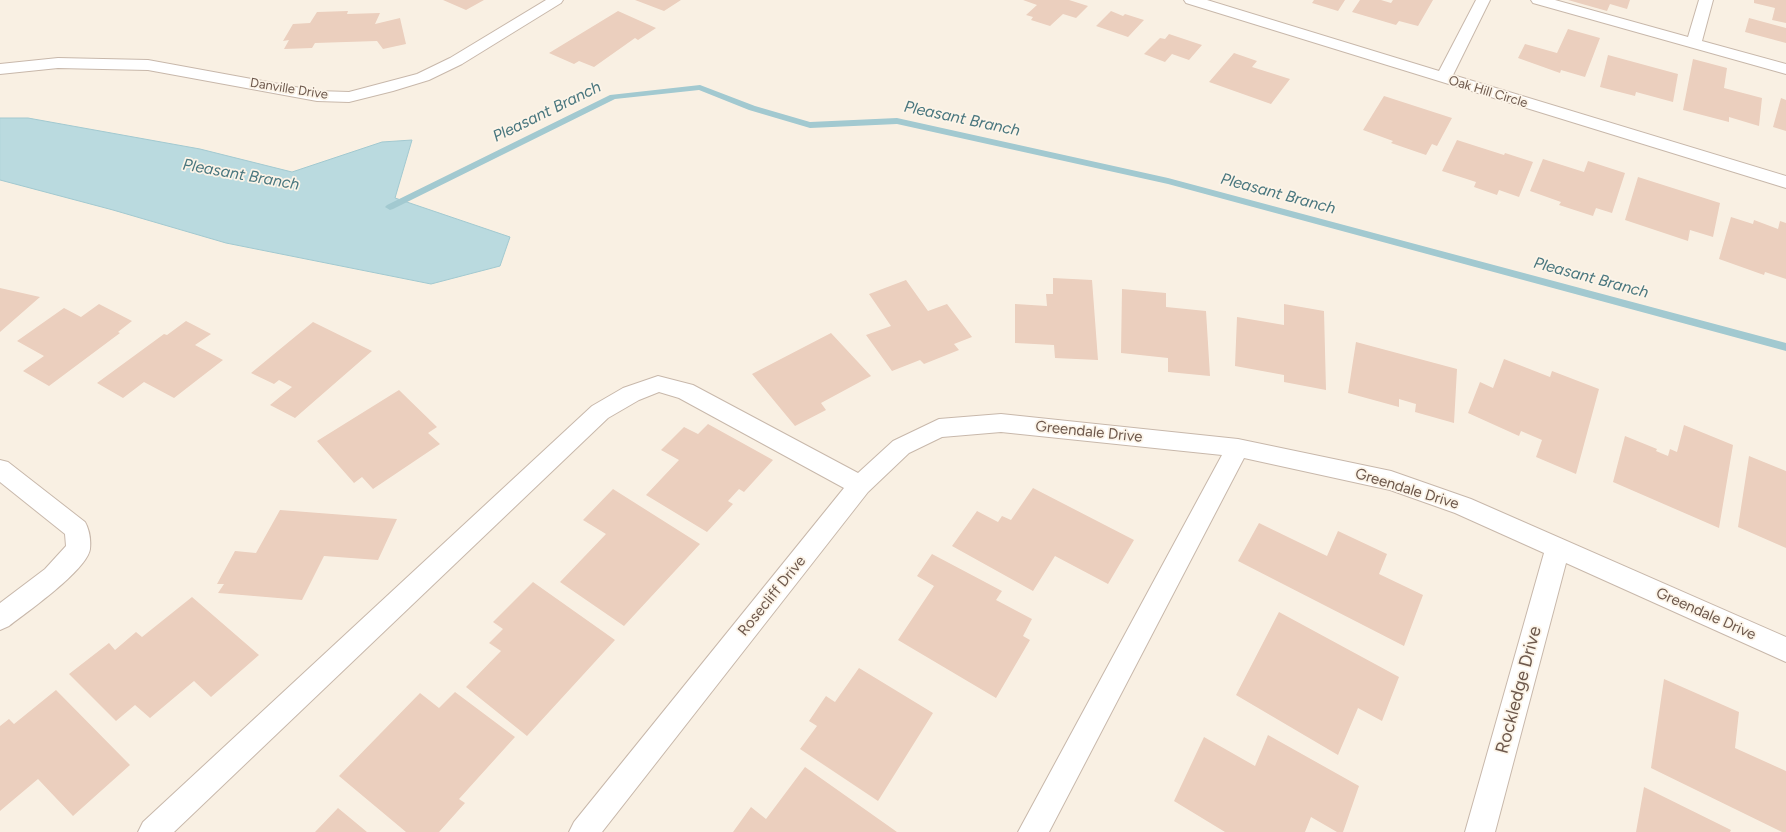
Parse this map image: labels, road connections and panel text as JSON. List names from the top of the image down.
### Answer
{
  "streets": {
    "street": [
      "Danville Drive",
      "Oak Hill Circle",
      "Greendale Drive",
      "Rosecliff Drive",
      "Rockledge Drive"
    ]
  },
  "crossings": [
    ["Greendale Drive", "Rosecliff Drive"],
    ["Greendale Drive", "Rockledge Drive"]
  ],
  "water": ["Pleasant Branch"]
}
